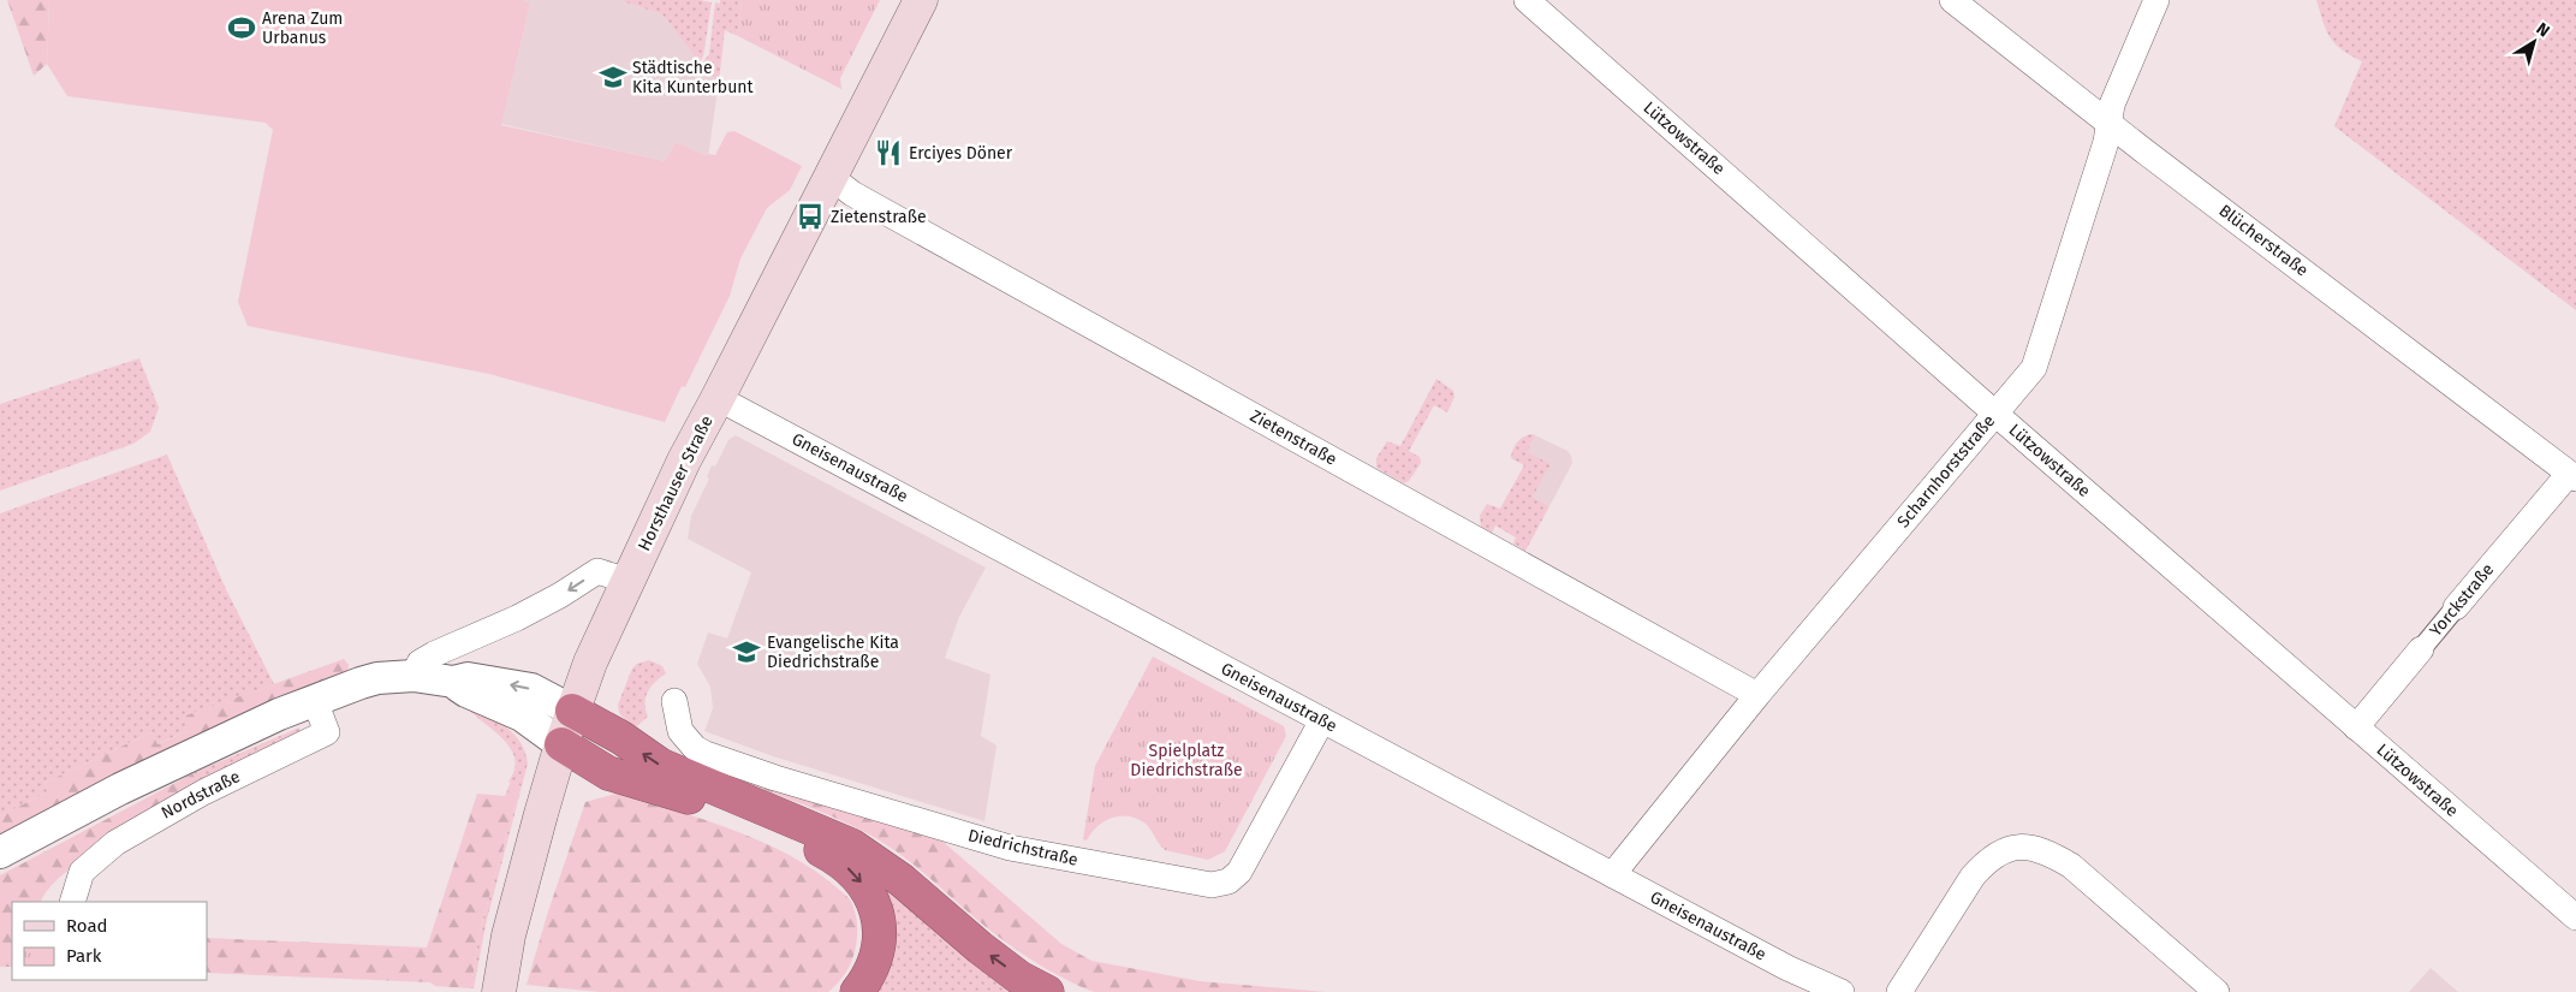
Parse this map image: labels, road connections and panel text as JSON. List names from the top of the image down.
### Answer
{
  "streets": {
    "main road": ["Horsthauser Straße"],
    "street": [
      "Lützowstraße",
      "Blücherstraße",
      "Zietenstraße",
      "Gneisenaustraße",
      "Scharnhorststraße",
      "Yorckstraße",
      "Nordstraße",
      "Diedrichstraße"
    ]
  },
  "crossings": [
    ["Lützowstraße", "Scharnhorststraße"],
    ["Lützowstraße", "Yorckstraße"],
    ["Blücherstraße", "Scharnhorststraße"],
    ["Blücherstraße", "Yorckstraße"],
    ["Zietenstraße", "Scharnhorststraße"],
    ["Zietenstraße", "Horsthauser Straße"],
    ["Gneisenaustraße", "Scharnhorststraße"],
    ["Gneisenaustraße", "Horsthauser Straße"],
    ["Gneisenaustraße", "Diedrichstraße"]
  ],
  "parks": ["Spielplatz Diedrichstraße"],
  "places": {
    "sports": ["Arena Zum Urbanus"],
    "school or university": ["Städtische Kita Kunterbunt", "Evangelische Kita Diedrichstraße"],
    "restaurant": ["Erciyes Döner"],
    "bus stop": ["Zietenstraße"]
  },
  "legend": ["Road", "Park"],
  "north": "top right"
}
